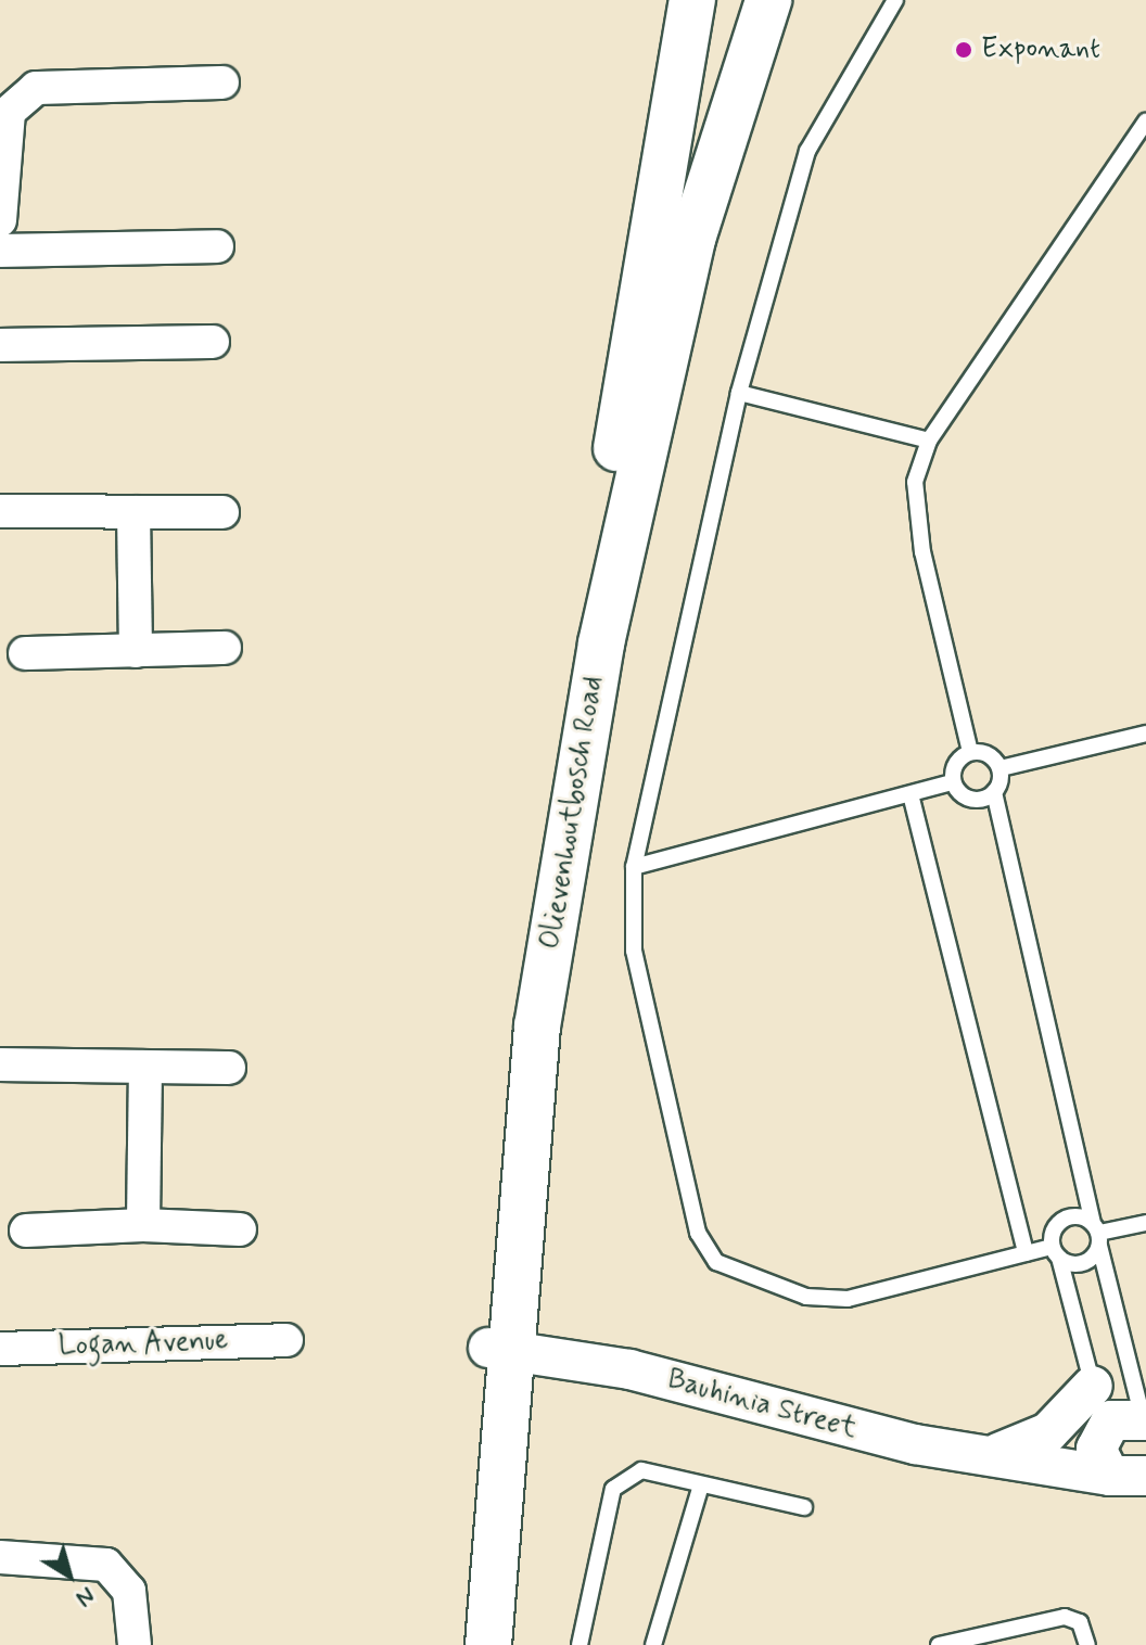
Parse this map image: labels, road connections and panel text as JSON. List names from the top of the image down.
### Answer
{
  "streets": {
    "main road": ["Olievenhoutbosch Road"],
    "street": ["Logan Avenue", "Bauhinia Street"]
  },
  "crossings": [
    ["Olievenhoutbosch Road", "Bauhinia Street"]
  ],
  "places": ["Exponant"],
  "north": "bottom right"
}
